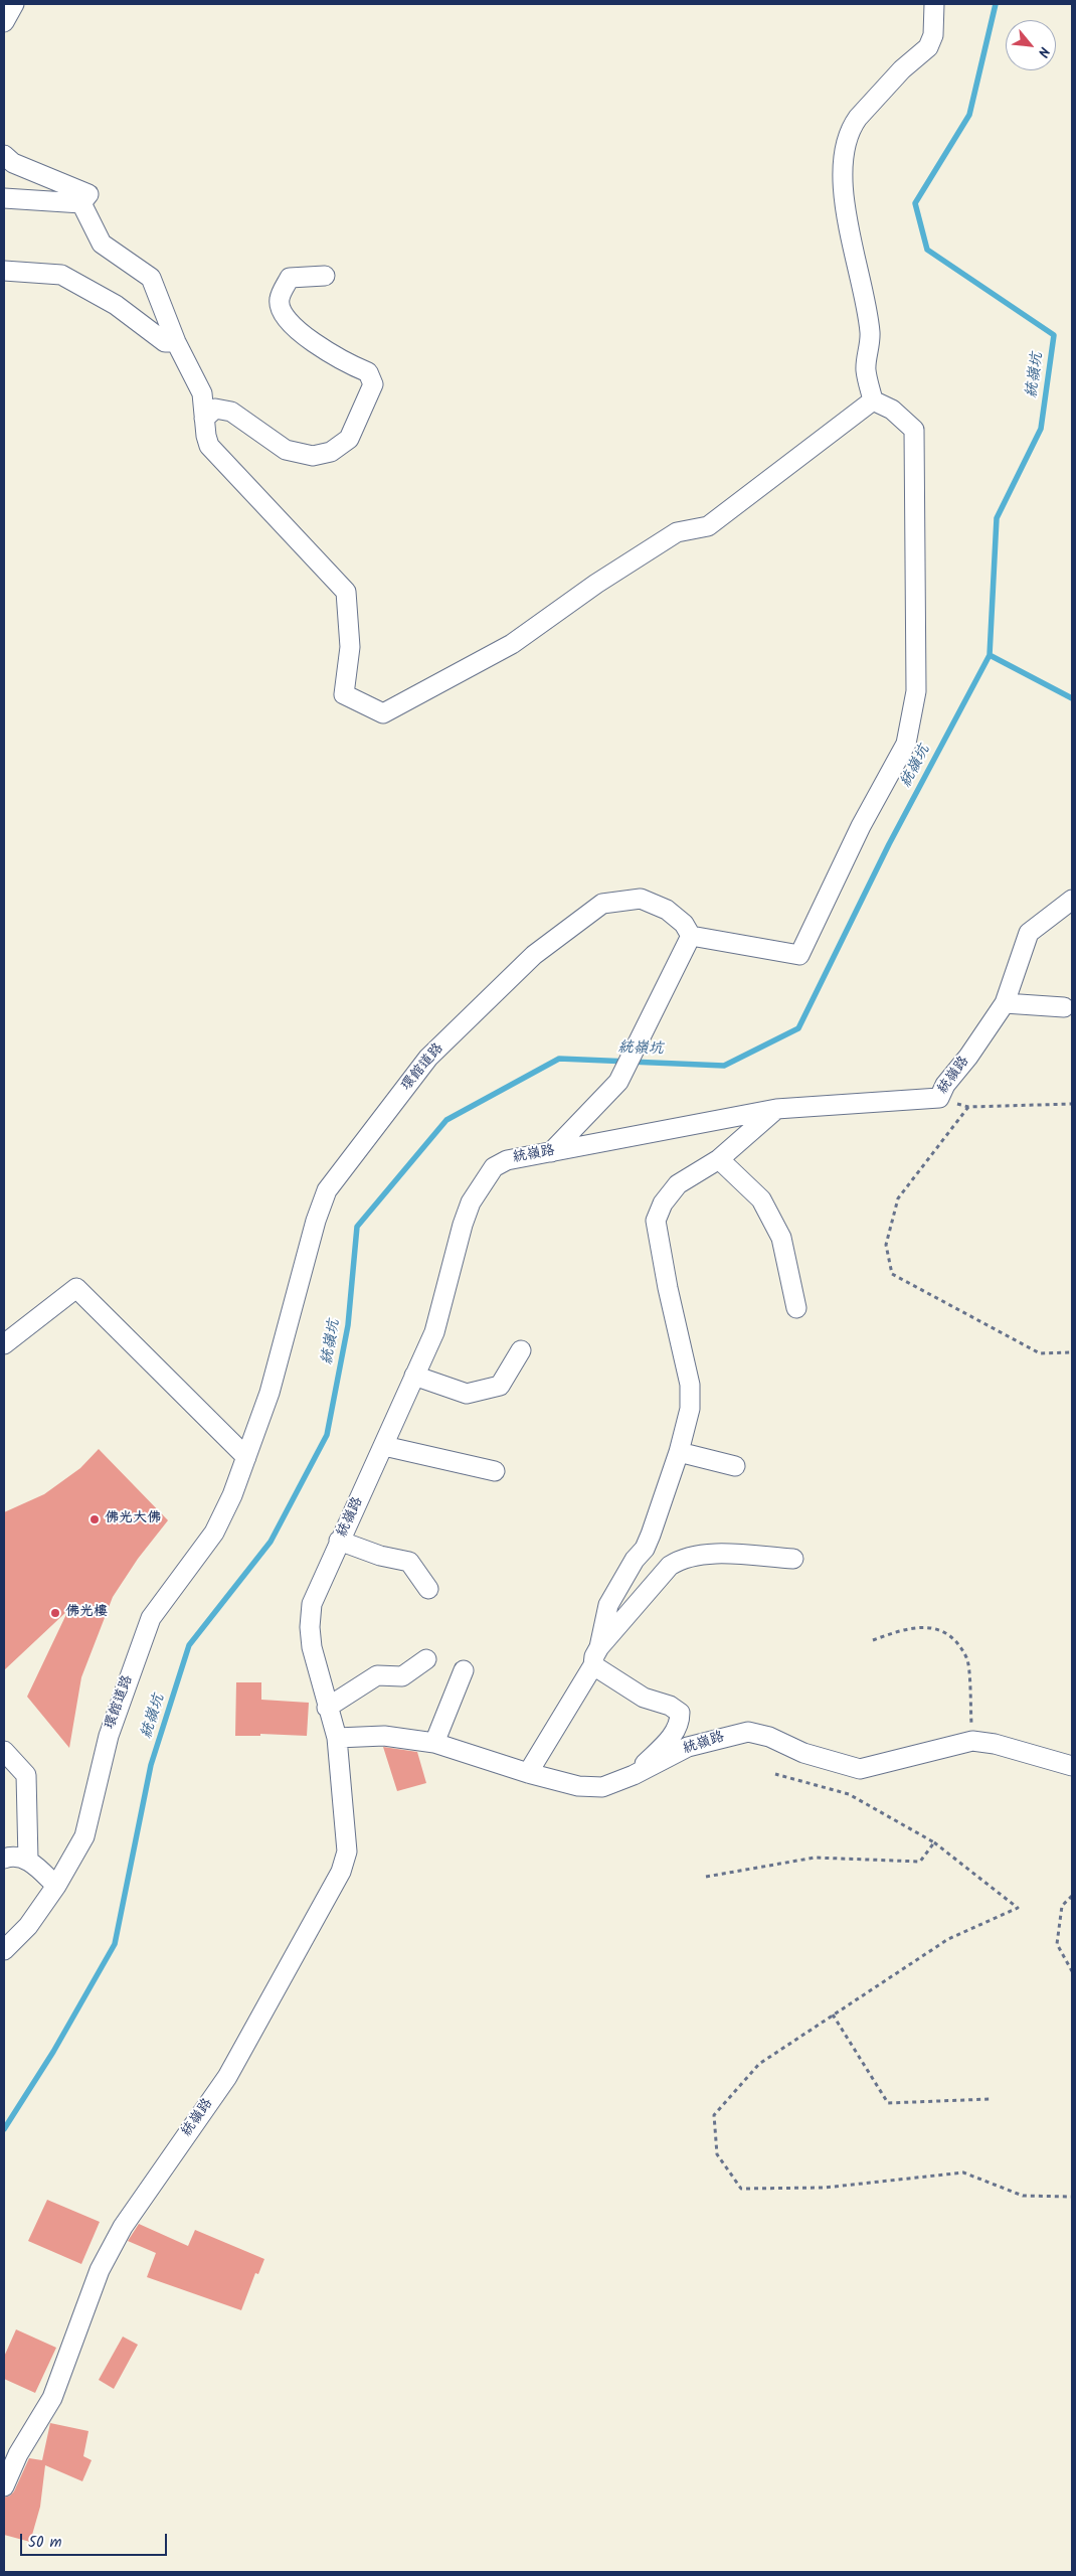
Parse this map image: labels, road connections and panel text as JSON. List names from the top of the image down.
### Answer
{
  "streets": {
    "street": ["環館道路", "統嶺路"]
  },
  "water": ["統嶺坑"],
  "places": ["佛光大佛", "佛光樓"],
  "scale_bar": "50 m",
  "north": "bottom right"
}
